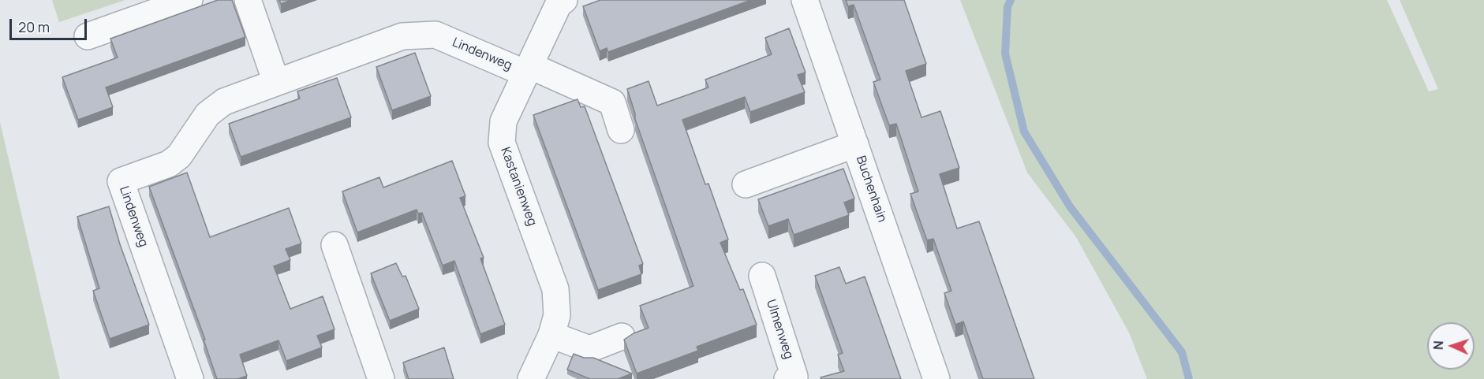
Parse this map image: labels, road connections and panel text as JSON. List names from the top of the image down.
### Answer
{
  "streets": {
    "street": [
      "Lindenweg",
      "Kastanienweg",
      "Buchenhain",
      "Ulmenweg"
    ]
  },
  "crossings": [
    ["Lindenweg", "Kastanienweg"]
  ],
  "scale_bar": "20 m",
  "north": "left"
}
